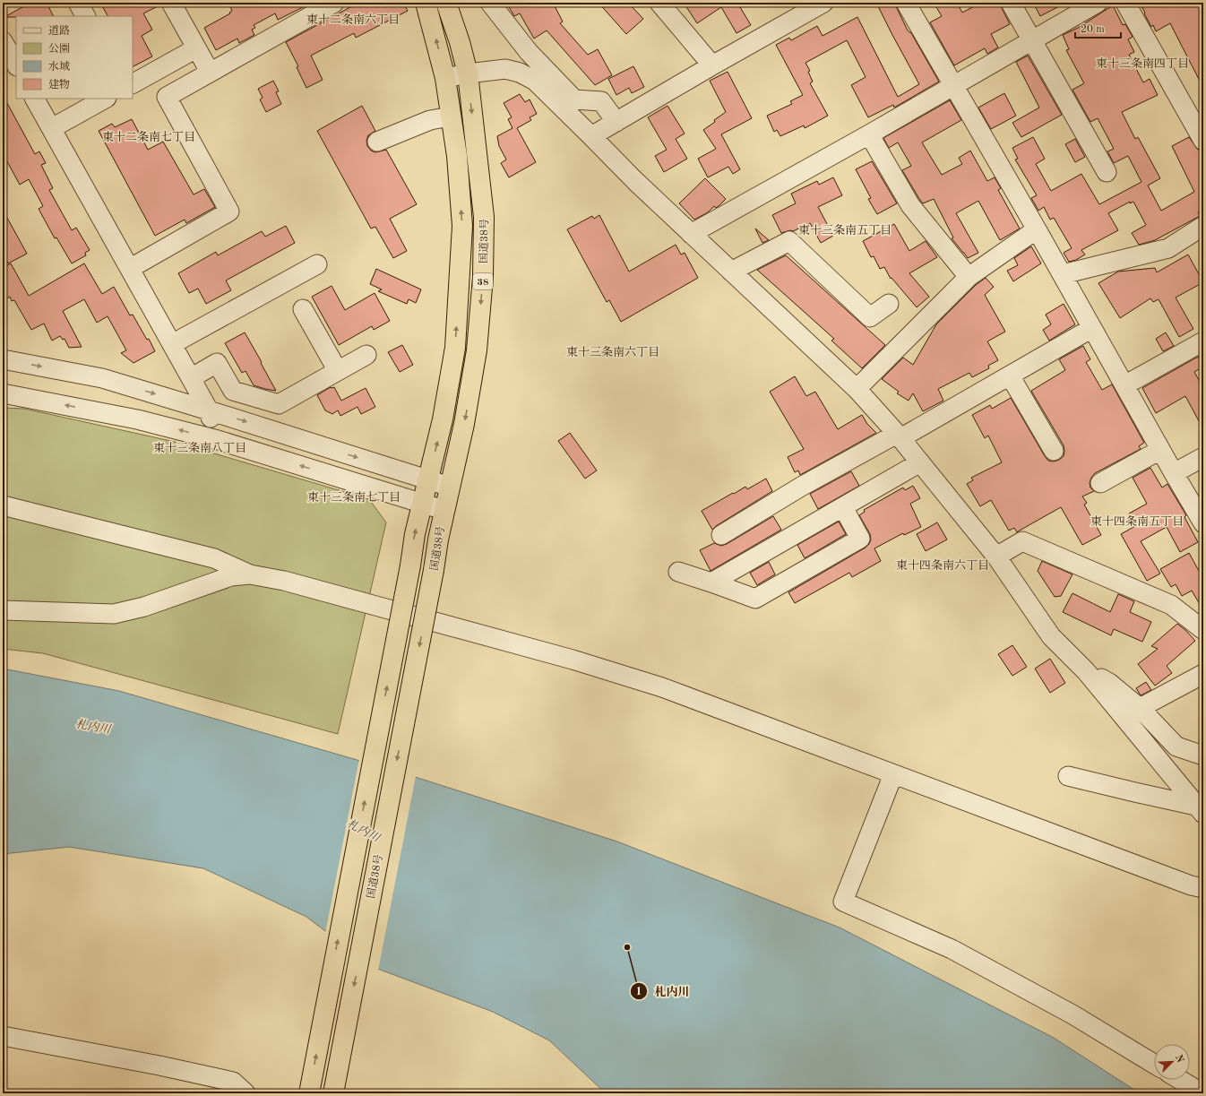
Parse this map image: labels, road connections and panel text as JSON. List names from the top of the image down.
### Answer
{
  "streets": {
    "highway": ["国道38号", "38"]
  },
  "districts": [
    "東十二条南六丁目",
    "東十三条南四丁目",
    "東十二条南七丁目",
    "東十三条南五丁目",
    "東十三条南六丁目",
    "東十三条南八丁目",
    "東十三条南七丁目",
    "東十四条南五丁目",
    "東十四条南六丁目"
  ],
  "water": ["札内川"],
  "places": ["札内川"],
  "legend": [
    "道路",
    "公園",
    "水域",
    "建物"
  ],
  "scale_bar": "20 m",
  "north": "top right"
}
